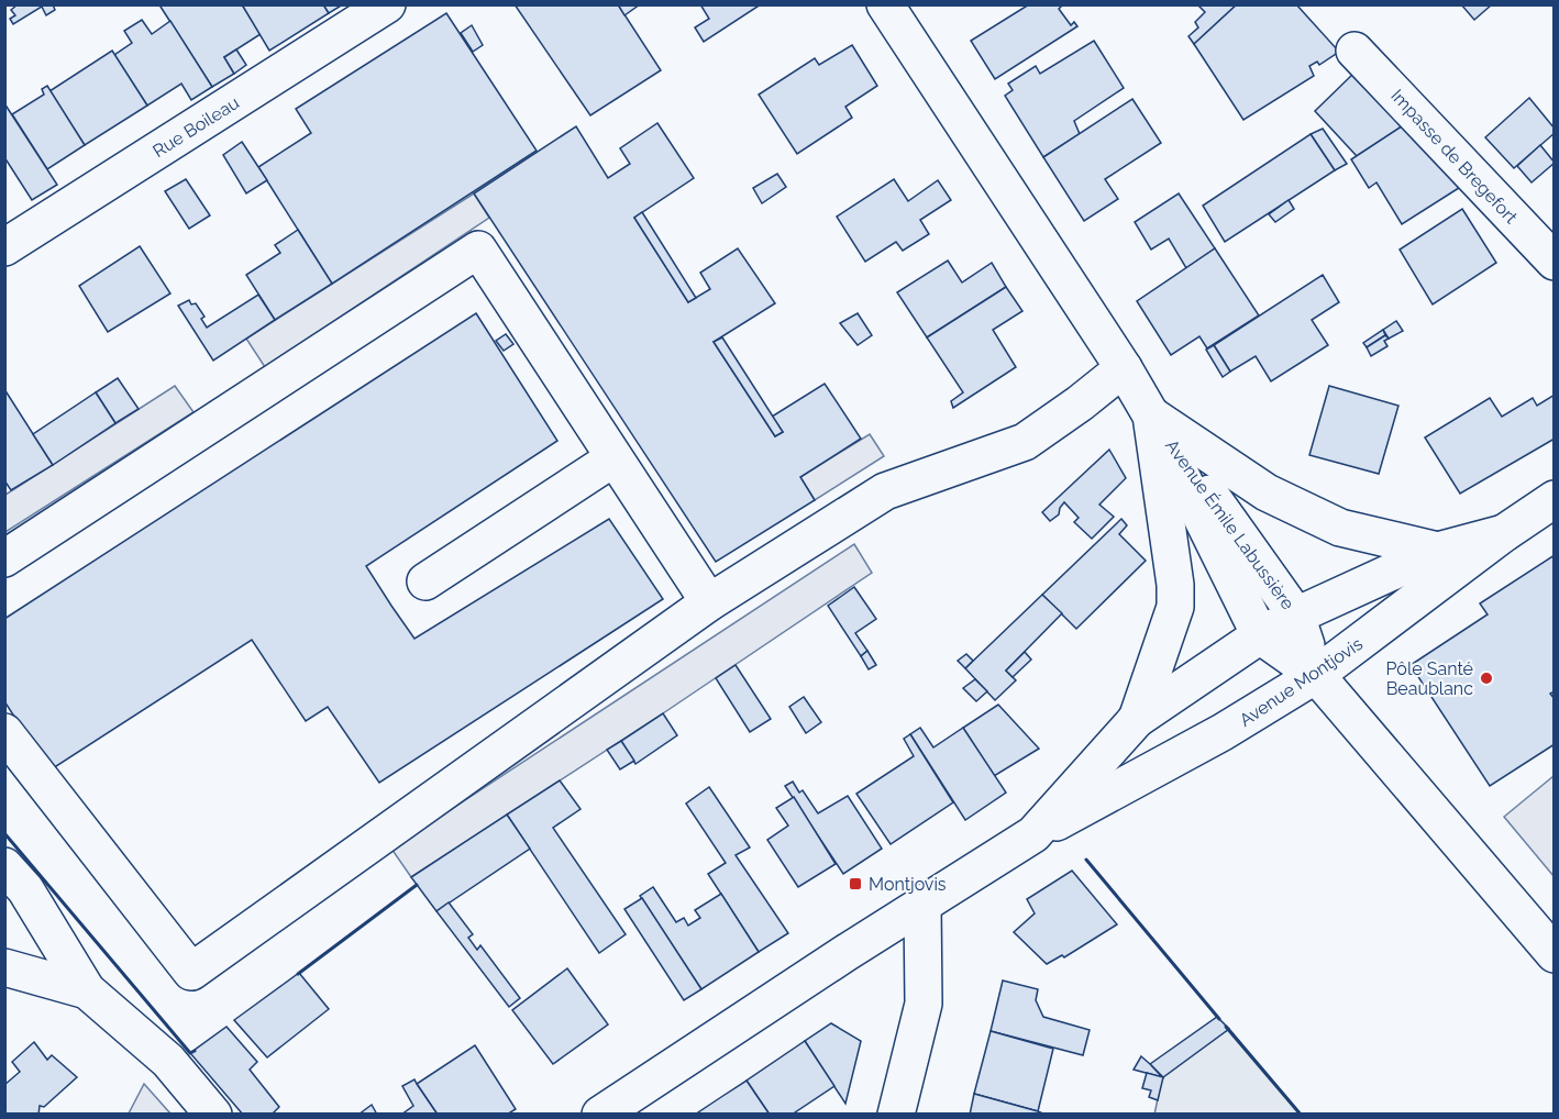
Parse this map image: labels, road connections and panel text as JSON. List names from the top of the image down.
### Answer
{
  "streets": {
    "street": [
      "Rue Boileau",
      "Impasse de Bregefort",
      "Avenue Émile Labussière",
      "Avenue Montjovis"
    ]
  },
  "crossings": [
    ["Avenue Émile Labussière", "Avenue Montjovis"]
  ],
  "places": {
    "other": ["Pôle Santé Beaublanc"],
    "transit": ["Montjovis"]
  }
}
